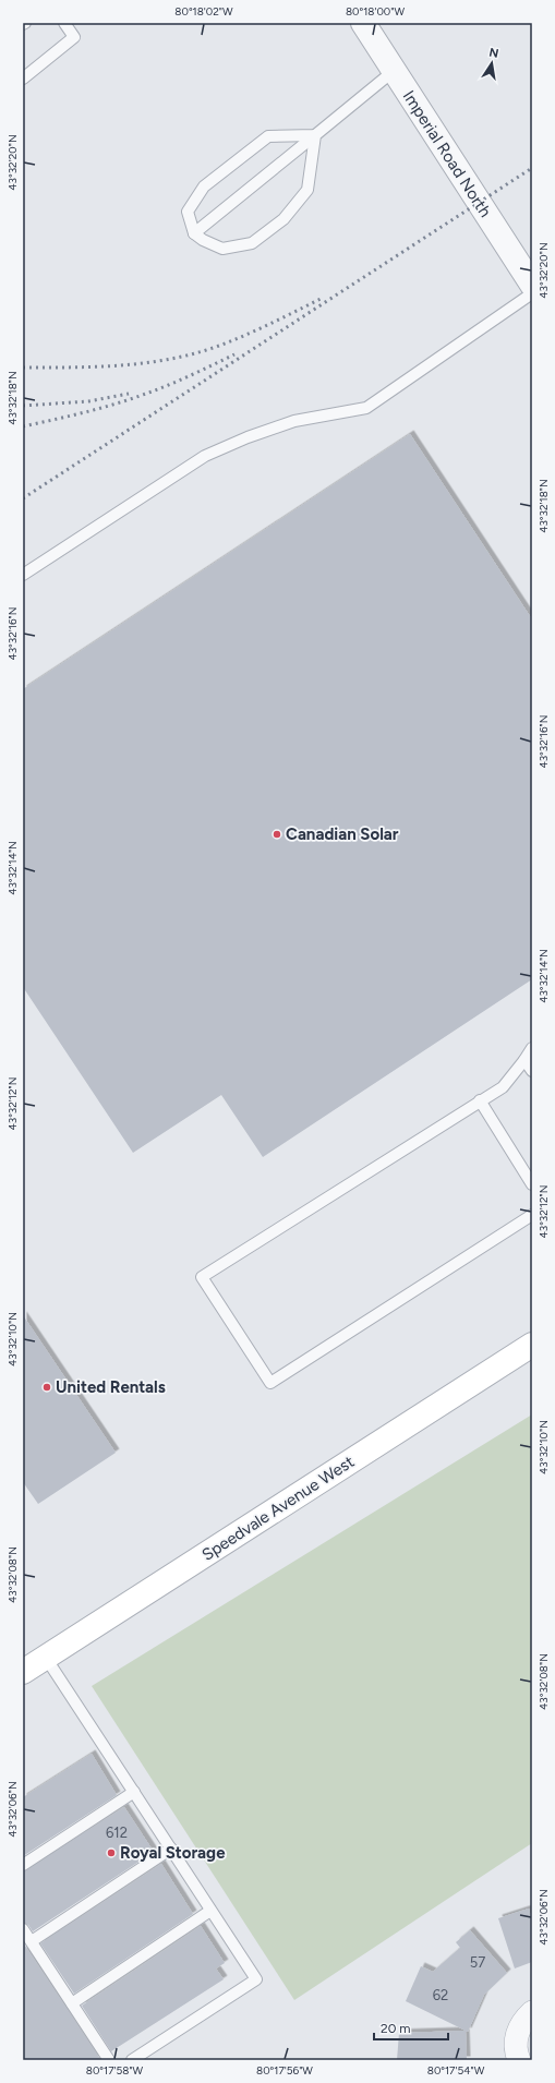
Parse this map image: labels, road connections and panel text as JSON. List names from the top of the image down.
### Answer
{
  "streets": {
    "main road": ["Speedvale Avenue West"],
    "street": ["Imperial Road North"]
  },
  "places": ["Canadian Solar", "United Rentals", "Royal Storage"],
  "house_numbers": ["612", "57", "62"],
  "scale_bar": "20 m",
  "north": "top",
  "coordinates": [
    "80°18'02\"W",
    "80°18'00\"W",
    "43°32'20\"N",
    "43°32'18\"N",
    "43°32'16\"N",
    "43°32'14\"N",
    "43°32'12\"N",
    "43°32'10\"N",
    "43°32'08\"N",
    "43°32'06\"N",
    "80°17'58\"W",
    "80°17'56\"W",
    "80°17'54\"W"
  ]
}
